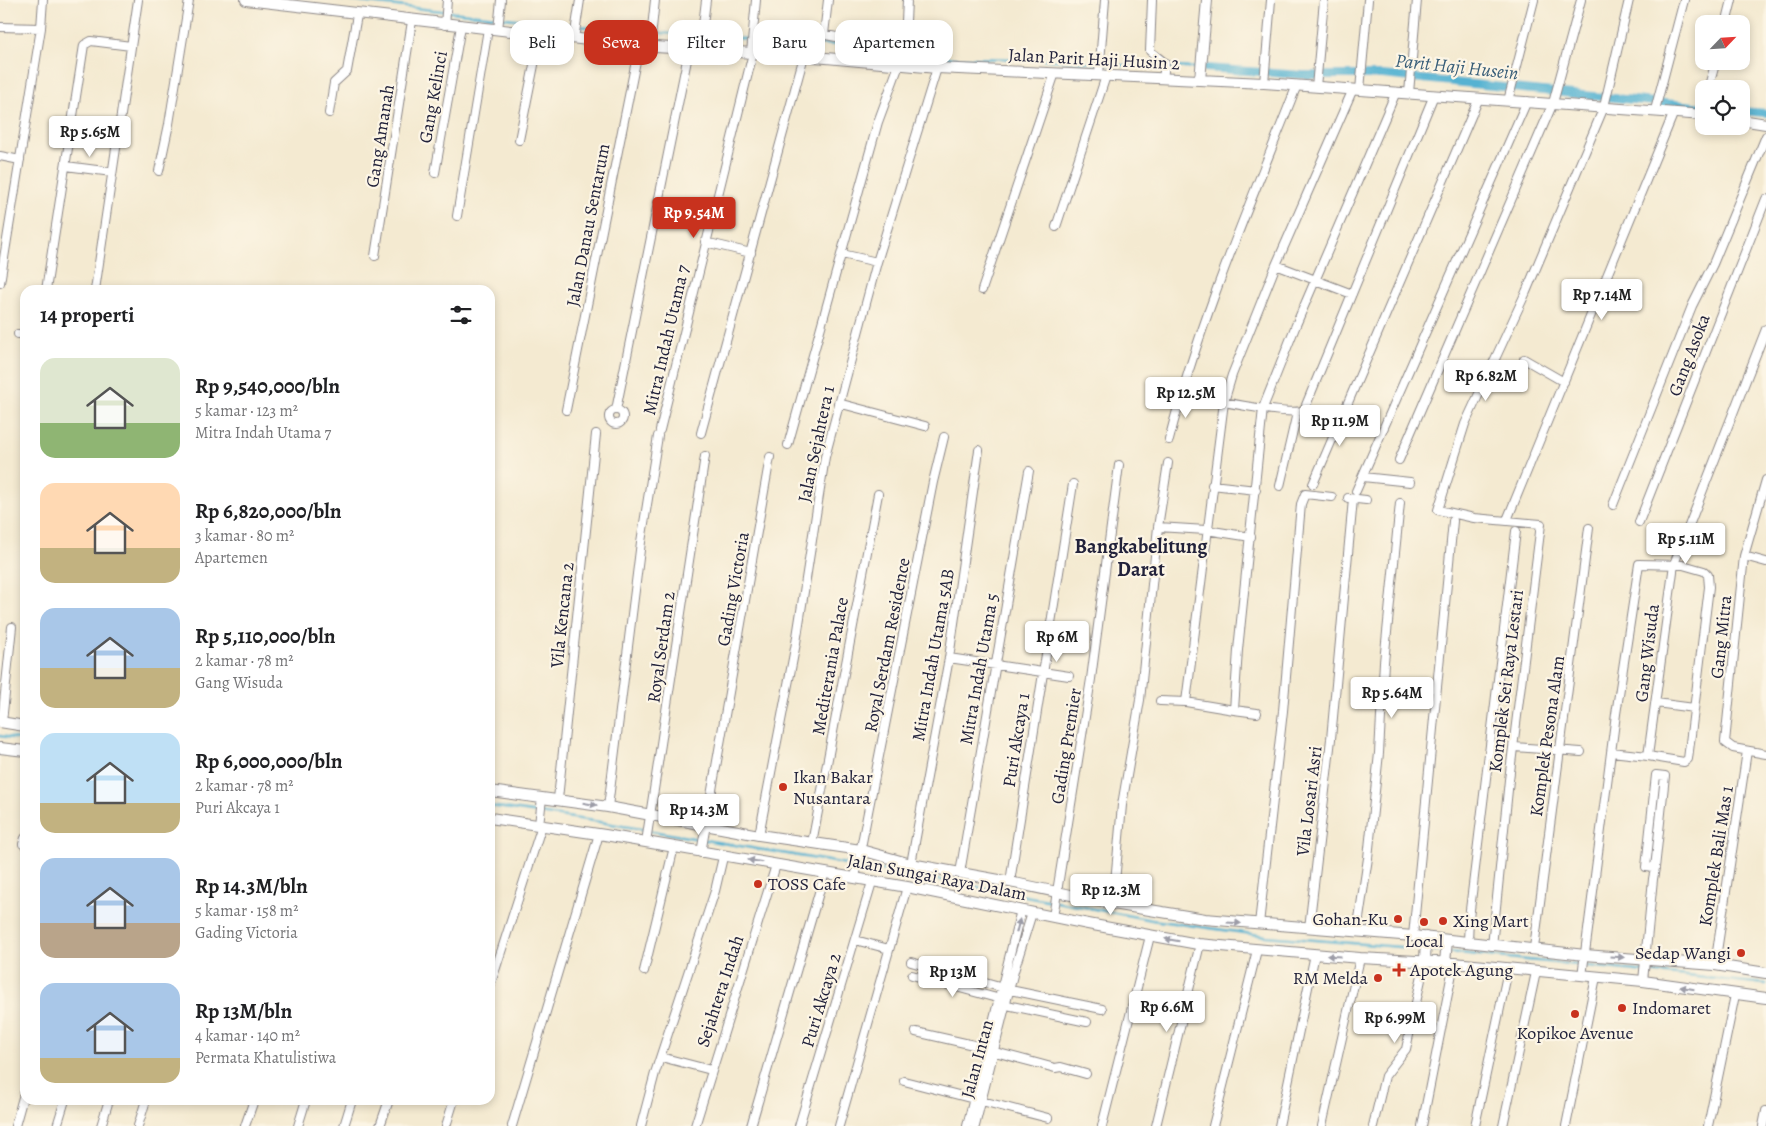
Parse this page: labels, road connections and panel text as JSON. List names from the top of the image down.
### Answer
{
  "streets": {
    "street": [
      "Jalan Parit Haji Husin 2",
      "Gang Kelinci",
      "Gang Amanah",
      "Jalan Danau Sentarum",
      "Mitra Indah Utama 7",
      "Gang Asoka",
      "Jalan Sejahtera 1",
      "Gading Victoria",
      "Vila Kencana 2",
      "Gang Mitra",
      "Royal Serdam Residence",
      "Royal Serdam 2",
      "Gang Wisuda",
      "Mitra Indah Utama 5AB",
      "Mediterania Palace",
      "Mitra Indah Utama 5",
      "Komplek Sei Raya Lestari",
      "Komplek Pesona Alam",
      "Puri Akcaya 1",
      "Gading Premier",
      "Vila Losari Asri",
      "Komplek Bali Mas 1",
      "Jalan Sungai Raya Dalam",
      "Sejahtera Indah",
      "Puri Akcaya 2",
      "Jalan Intan"
    ]
  },
  "crossings": [
    ["Jalan Parit Haji Husin 2", "Gang Kelinci"],
    ["Jalan Parit Haji Husin 2", "Gang Amanah"],
    ["Jalan Parit Haji Husin 2", "Mitra Indah Utama 7"],
    ["Jalan Parit Haji Husin 2", "Jalan Sejahtera 1"],
    ["Jalan Parit Haji Husin 2", "Komplek Sei Raya Lestari"],
    ["Gang Mitra", "Komplek Bali Mas 1"],
    ["Royal Serdam Residence", "Jalan Sungai Raya Dalam"],
    ["Royal Serdam 2", "Jalan Sungai Raya Dalam"],
    ["Gading Premier", "Jalan Sungai Raya Dalam"],
    ["Jalan Sungai Raya Dalam", "Sejahtera Indah"],
    ["Jalan Sungai Raya Dalam", "Puri Akcaya 2"]
  ],
  "districts": ["Bangkabelitung Darat"],
  "water": ["Parit Haji Husein"],
  "places": {
    "other": [
      "Ikan Bakar Nusantara",
      "TOSS Cafe",
      "Gohan-Ku",
      "Xing Mart",
      "Local",
      "Sedap Wangi",
      "RM Melda",
      "Indomaret",
      "Kopikoe Avenue"
    ],
    "health": ["Apotek Agung"]
  },
  "north": "top right",
  "page": {
    "chip": [
      "Beli",
      "Sewa",
      "Filter",
      "Baru",
      "Apartemen"
    ],
    "price": [
      "Rp 5.65M",
      "Rp 9.54M",
      "Rp 7.14M",
      "Rp 6.82M",
      "Rp 12.5M",
      "Rp 11.9M",
      "Rp 5.11M",
      "Rp 6M",
      "Rp 5.64M",
      "Rp 14.3M",
      "Rp 12.3M",
      "Rp 13M",
      "Rp 6.6M",
      "Rp 6.99M"
    ],
    "heading": "14 properti",
    "list": [
      {
        "name": "Rp 9,540,000/bln",
        "note": "5 kamar · 123 m² · Mitra Indah Utama 7"
      },
      {
        "name": "Rp 6,820,000/bln",
        "note": "3 kamar · 80 m² · Apartemen"
      },
      {
        "name": "Rp 5,110,000/bln",
        "note": "2 kamar · 78 m² · Gang Wisuda"
      },
      {
        "name": "Rp 6,000,000/bln",
        "note": "2 kamar · 78 m² · Puri Akcaya 1"
      },
      {
        "name": "Rp 14.3M/bln",
        "note": "5 kamar · 158 m² · Gading Victoria"
      },
      {
        "name": "Rp 13M/bln",
        "note": "4 kamar · 140 m² · Permata Khatulistiwa"
      }
    ]
  }
}
